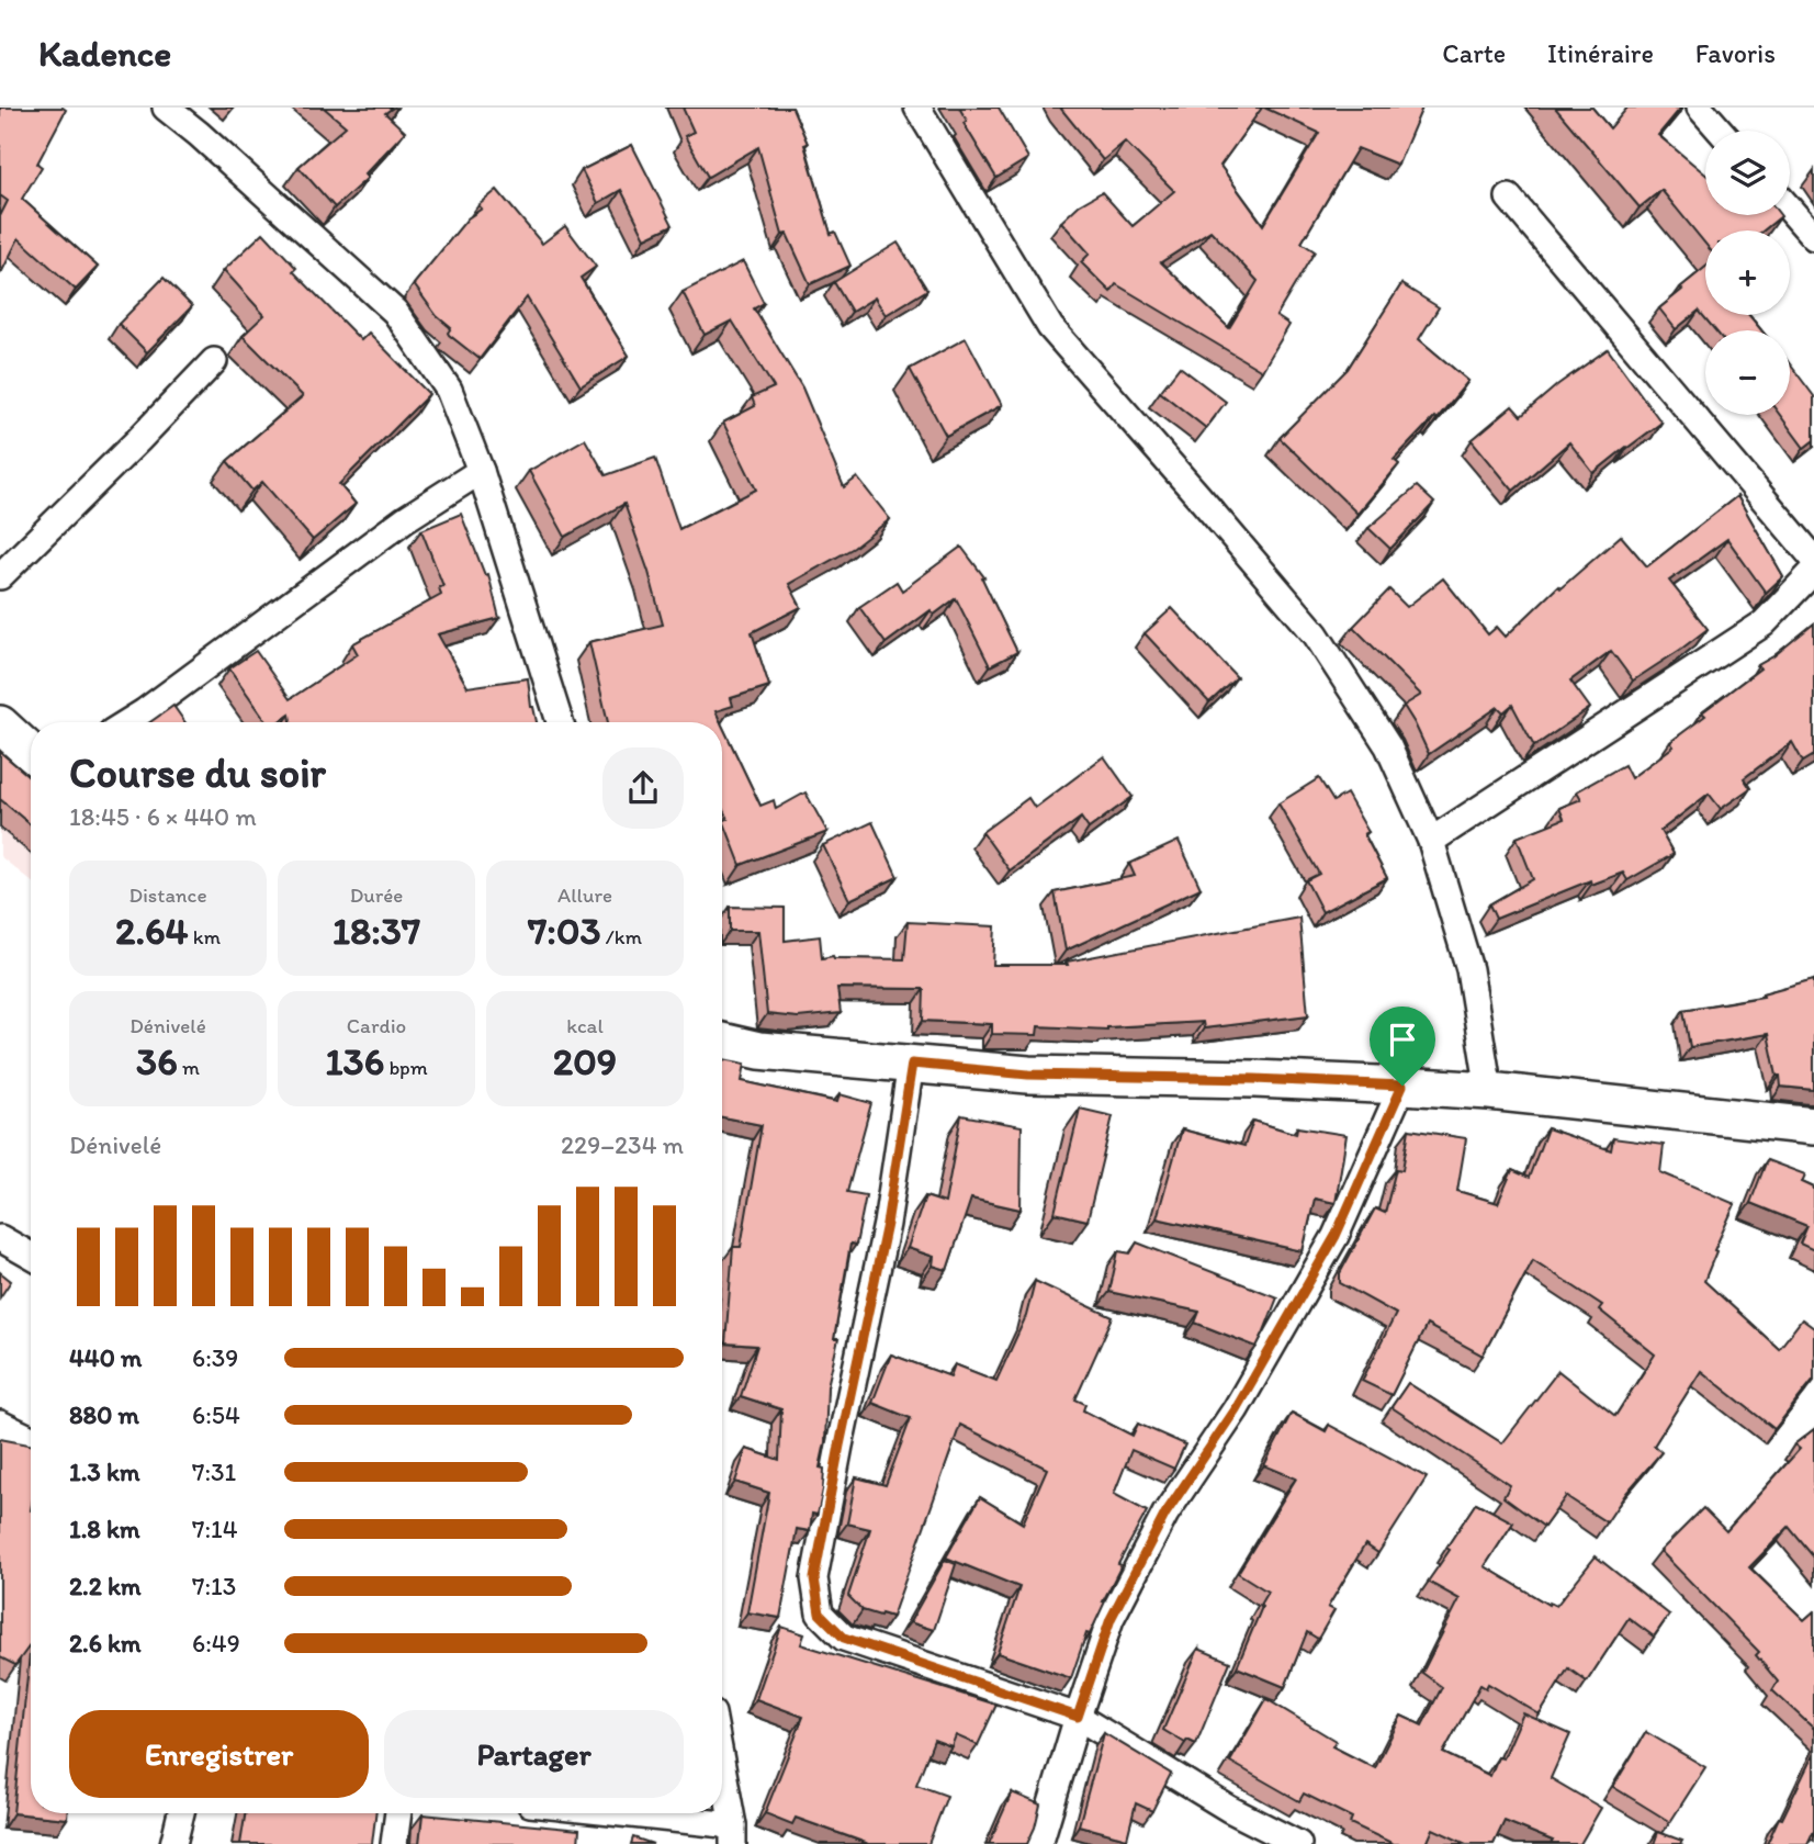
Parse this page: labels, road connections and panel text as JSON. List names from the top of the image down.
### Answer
{
  "page": {
    "header": "Kadence",
    "nav": ["Carte", "Itinéraire", "Favoris"],
    "map_buttons": ["+", "−"],
    "heading": ["Course du soir", "18:45 · 6 × 440 m"],
    "stats": [
      ["Distance", "2.64 km"],
      ["Durée", "18:37"],
      ["Allure", "7:03 /km"],
      ["Dénivelé", "36 m"],
      ["Cardio", "136 bpm"],
      ["kcal", "209"]
    ],
    "chart": ["Dénivelé", "229–234 m"],
    "list": [
      {
        "name": "440 m",
        "note": "6:39"
      },
      {
        "name": "880 m",
        "note": "6:54"
      },
      {
        "name": "1.3 km",
        "note": "7:31"
      },
      {
        "name": "1.8 km",
        "note": "7:14"
      },
      {
        "name": "2.2 km",
        "note": "7:13"
      },
      {
        "name": "2.6 km",
        "note": "6:49"
      }
    ],
    "buttons": ["Enregistrer", "Partager"]
  }
}
